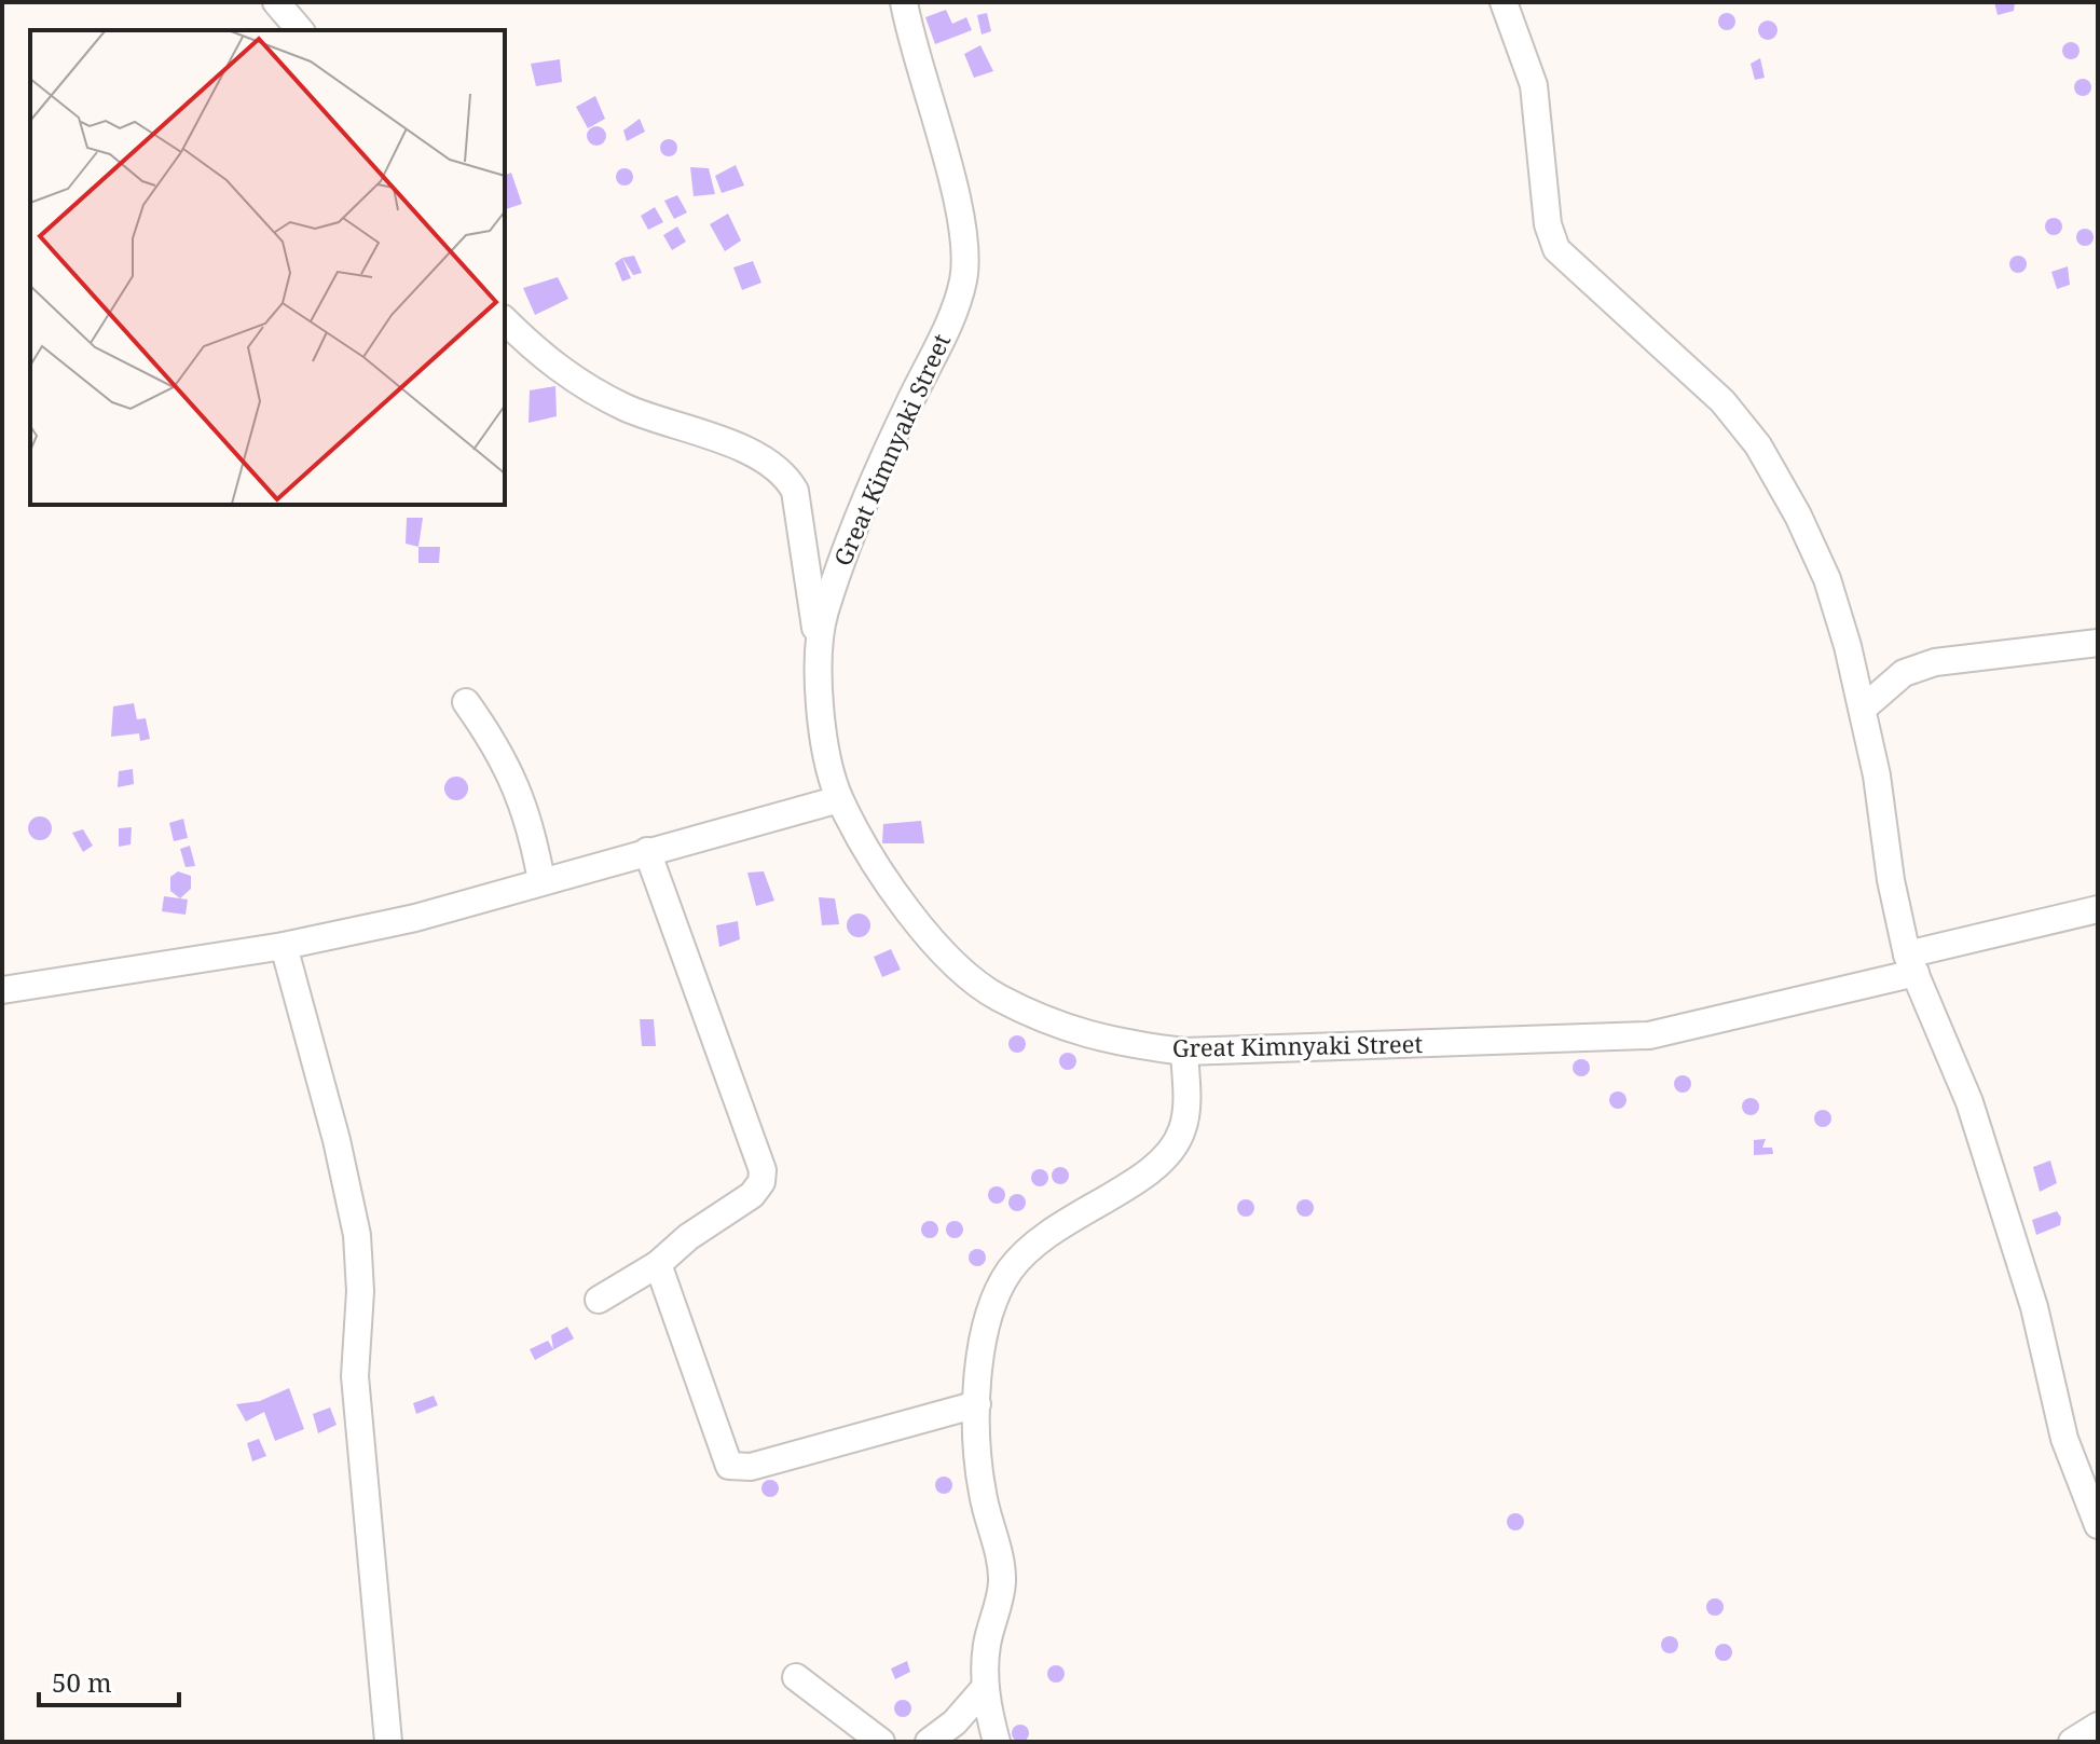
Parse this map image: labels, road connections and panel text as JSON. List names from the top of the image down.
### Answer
{
  "streets": {
    "street": ["Great Kimnyaki Street"]
  },
  "scale_bar": "50 m"
}
